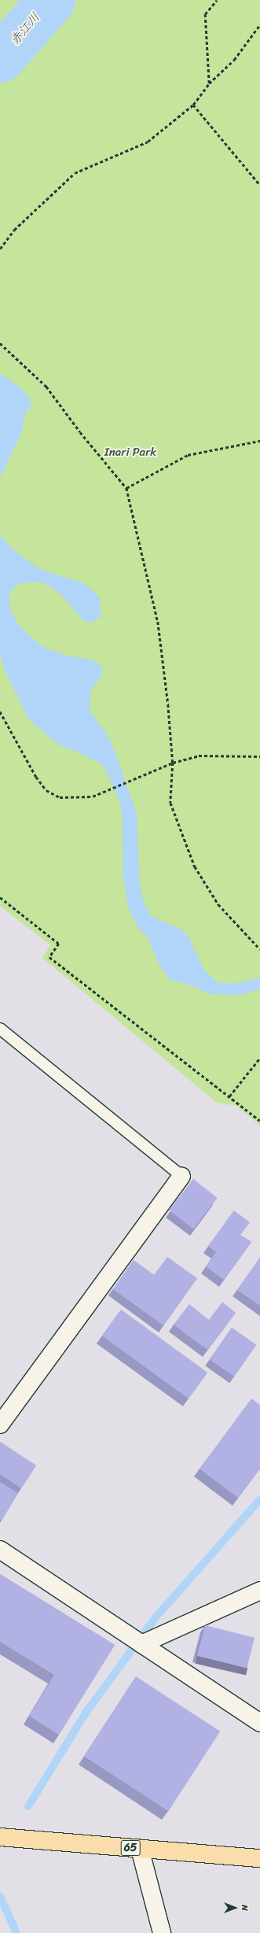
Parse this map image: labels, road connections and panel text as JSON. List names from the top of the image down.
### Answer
{
  "streets": {
    "main road": ["65"]
  },
  "water": ["赤江川"],
  "parks": ["Inari Park"],
  "north": "right"
}
